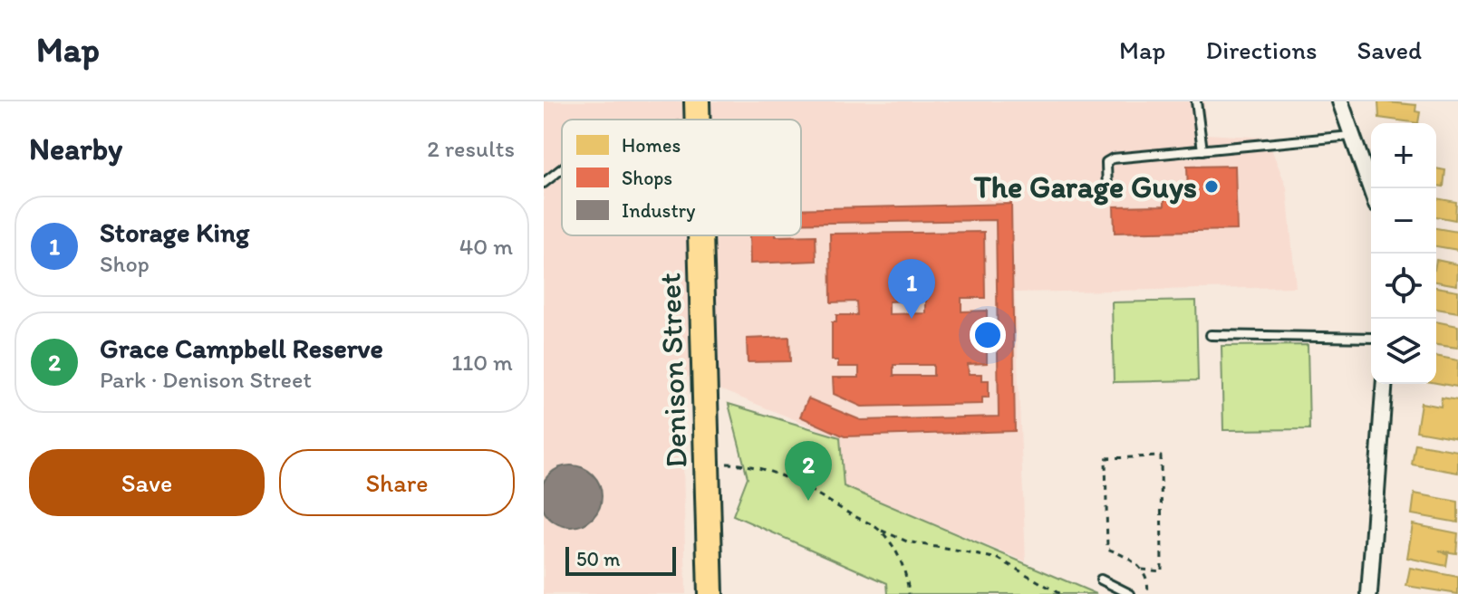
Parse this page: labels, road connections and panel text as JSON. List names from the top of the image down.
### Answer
{
  "streets": {
    "main road": ["Denison Street"]
  },
  "places": ["The Garage Guys"],
  "legend": ["Homes", "Shops", "Industry"],
  "scale_bar": "50 m",
  "page": {
    "header": "Map",
    "nav": ["Map", "Directions", "Saved"],
    "heading": ["Nearby", "2 results"],
    "map_buttons": ["+", "−"],
    "list": [
      {
        "mark": "1",
        "name": "Storage King",
        "note": "Shop",
        "value": "40 m"
      },
      {
        "mark": "2",
        "name": "Grace Campbell Reserve",
        "note": "Park · Denison Street",
        "value": "110 m"
      }
    ],
    "pins": ["1", "2"],
    "buttons": ["Save", "Share"],
    "scale": "50 m"
  }
}
